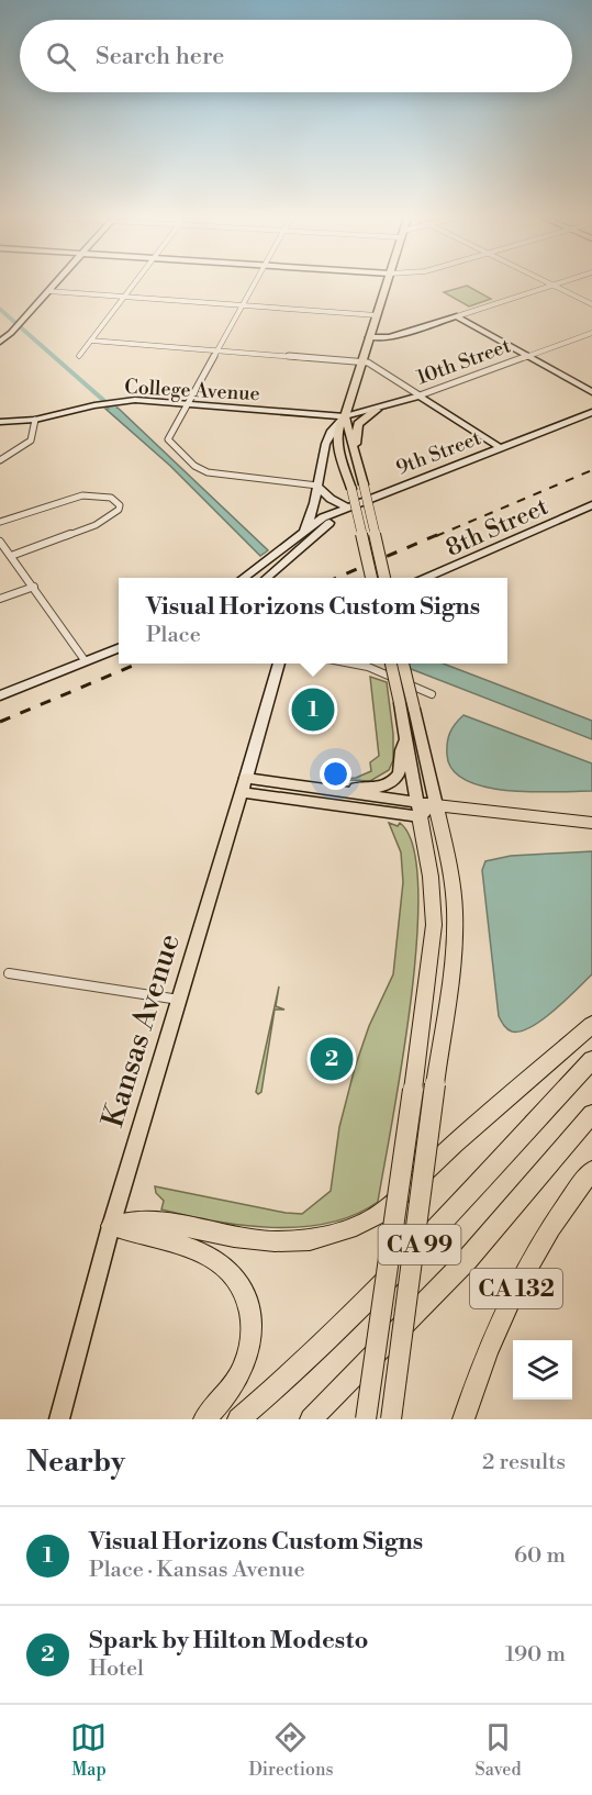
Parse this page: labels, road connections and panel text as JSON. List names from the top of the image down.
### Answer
{
  "streets": {
    "highway": ["CA 99", "CA 132"],
    "main road": ["Kansas Avenue"],
    "street": [
      "10th Street",
      "College Avenue",
      "9th Street",
      "8th Street"
    ]
  },
  "crossings": [
    ["10th Street", "College Avenue"]
  ],
  "page": {
    "search": "Search here",
    "popup": ["Visual Horizons Custom Signs", "Place"],
    "pins": ["1", "2"],
    "heading": ["Nearby", "2 results"],
    "list": [
      {
        "mark": "1",
        "name": "Visual Horizons Custom Signs",
        "note": "Place · Kansas Avenue",
        "value": "60 m"
      },
      {
        "mark": "2",
        "name": "Spark by Hilton Modesto",
        "note": "Hotel",
        "value": "190 m"
      }
    ],
    "nav": ["Map", "Directions", "Saved"]
  }
}
